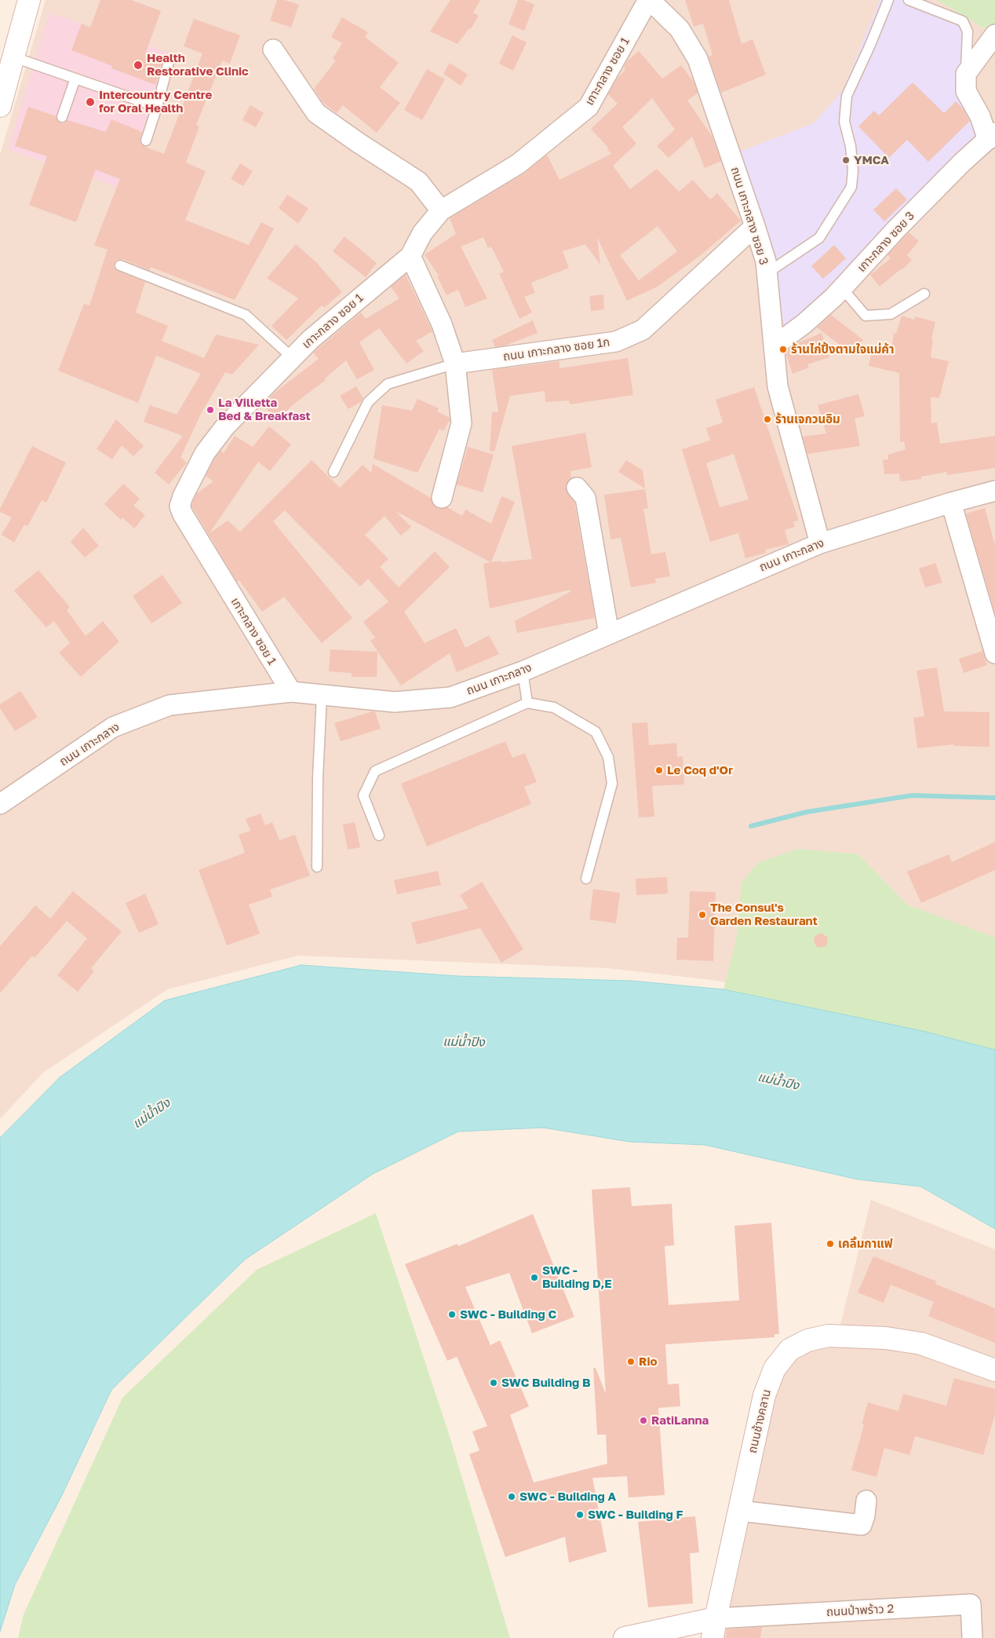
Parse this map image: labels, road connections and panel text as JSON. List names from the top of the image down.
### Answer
{
  "streets": {
    "street": [
      "เกาะกลาง ซอย 1",
      "ถนน เกาะกลาง ซอย 3",
      "เกาะกลาง ซอย 3",
      "ถนน เกาะกลาง ซอย 1ก",
      "ถนน เกาะกลาง",
      "ถนนช้างคลาน",
      "ถนนป่าพร้าว 2"
    ]
  },
  "crossings": [
    ["เกาะกลาง ซอย 1", "ถนน เกาะกลาง ซอย 3"],
    ["เกาะกลาง ซอย 1", "ถนน เกาะกลาง"],
    ["ถนน เกาะกลาง ซอย 3", "เกาะกลาง ซอย 3"],
    ["ถนน เกาะกลาง ซอย 3", "ถนน เกาะกลาง ซอย 1ก"],
    ["ถนน เกาะกลาง ซอย 3", "ถนน เกาะกลาง"],
    ["ถนนช้างคลาน", "ถนนป่าพร้าว 2"]
  ],
  "water": ["แม่น้ำปิง"],
  "places": [
    "Health Restorative Clinic",
    "Intercountry Centre for Oral Health",
    "YMCA",
    "ร้านไก่ปิ้งตามใจแม่ค้า",
    "La Villetta Bed & Breakfast",
    "ร้านเจกวนอิม",
    "Le Coq d'Or",
    "The Consul's Garden Restaurant",
    "เคลิ้มกาแฟ",
    "SWC - Building D,E",
    "SWC - Building C",
    "Rio",
    "SWC Building B",
    "RatiLanna",
    "SWC - Building A",
    "SWC - Building F"
  ]
}
